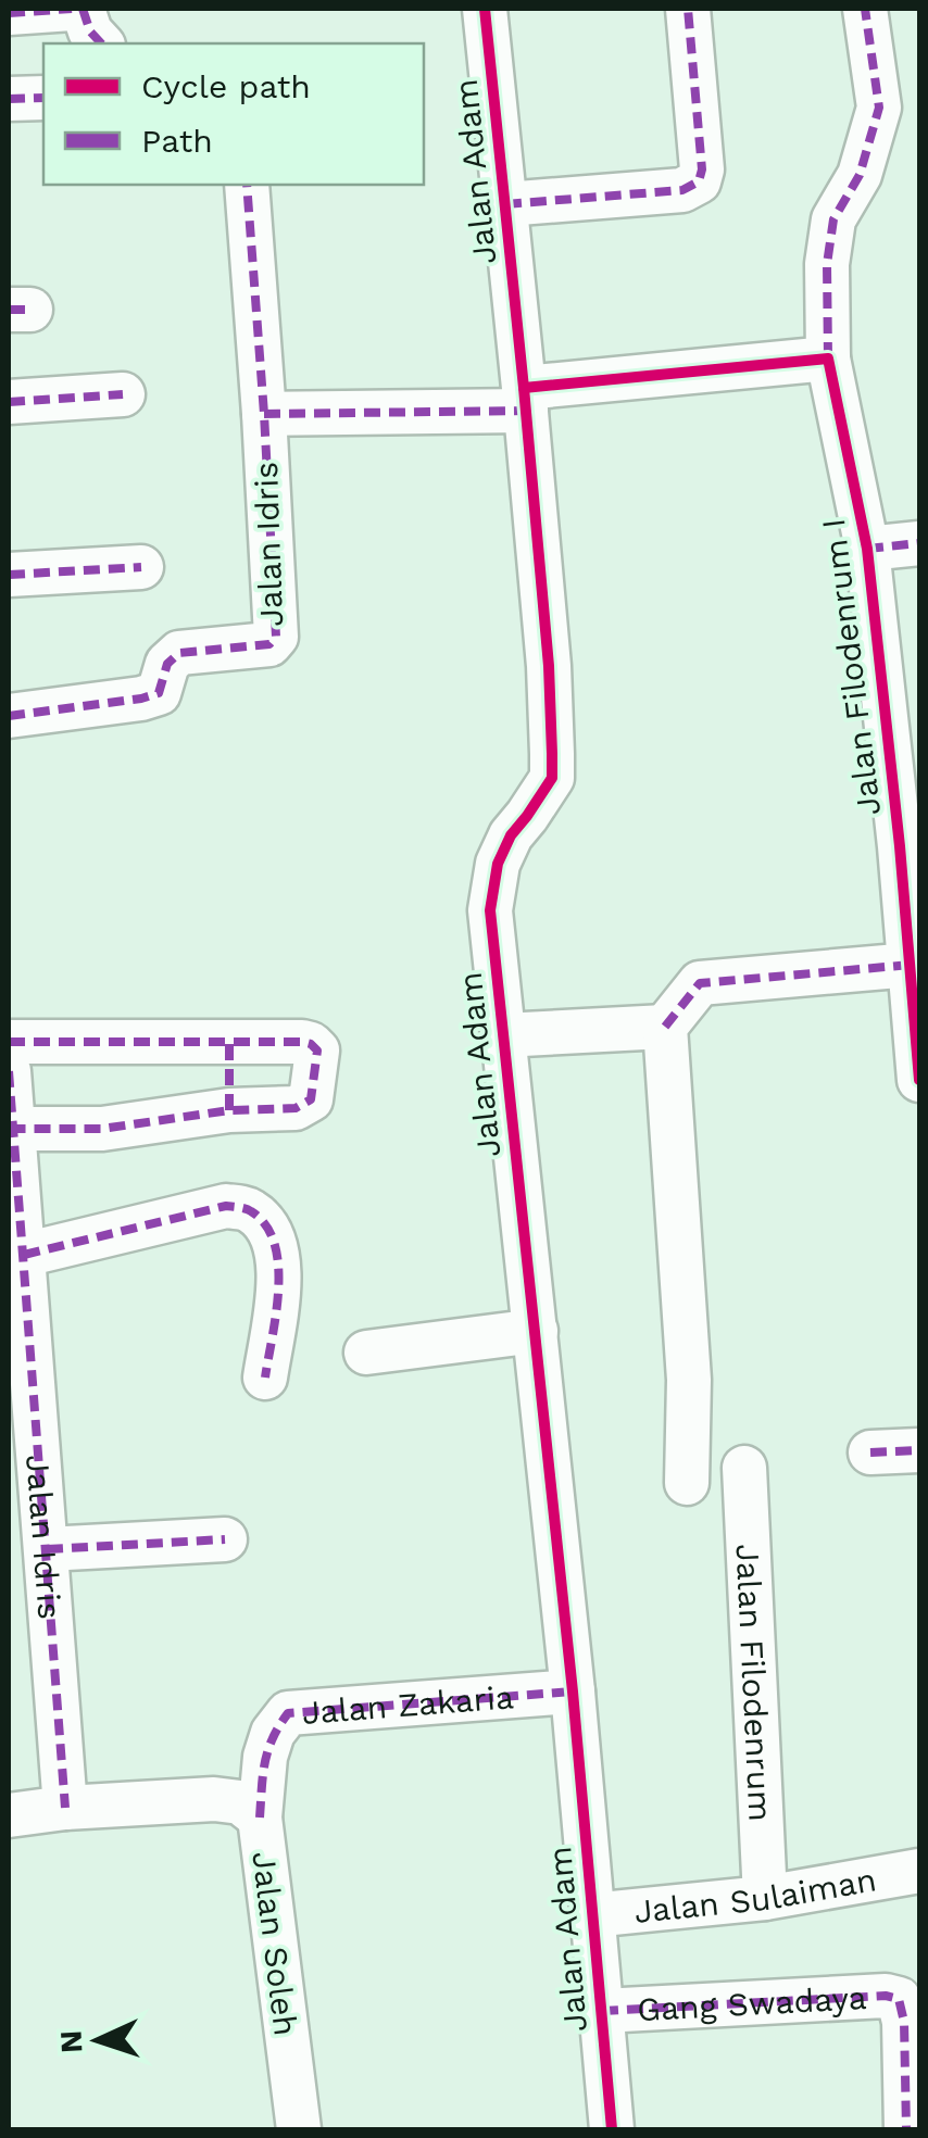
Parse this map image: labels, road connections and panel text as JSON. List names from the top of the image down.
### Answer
{
  "streets": {
    "street": [
      "Jalan Adam",
      "Jalan Idris",
      "Jalan Filodenrum I",
      "Jalan Filodenrum",
      "Jalan Zakaria",
      "Jalan Sulaiman",
      "Jalan Soleh",
      "Gang Swadaya"
    ]
  },
  "crossings": [
    ["Jalan Adam", "Jalan Idris"],
    ["Jalan Adam", "Jalan Zakaria"],
    ["Jalan Adam", "Jalan Sulaiman"],
    ["Jalan Adam", "Gang Swadaya"],
    ["Jalan Idris", "Jalan Soleh"],
    ["Jalan Filodenrum", "Jalan Sulaiman"],
    ["Jalan Zakaria", "Jalan Soleh"]
  ],
  "legend": ["Cycle path", "Path"],
  "north": "left"
}
